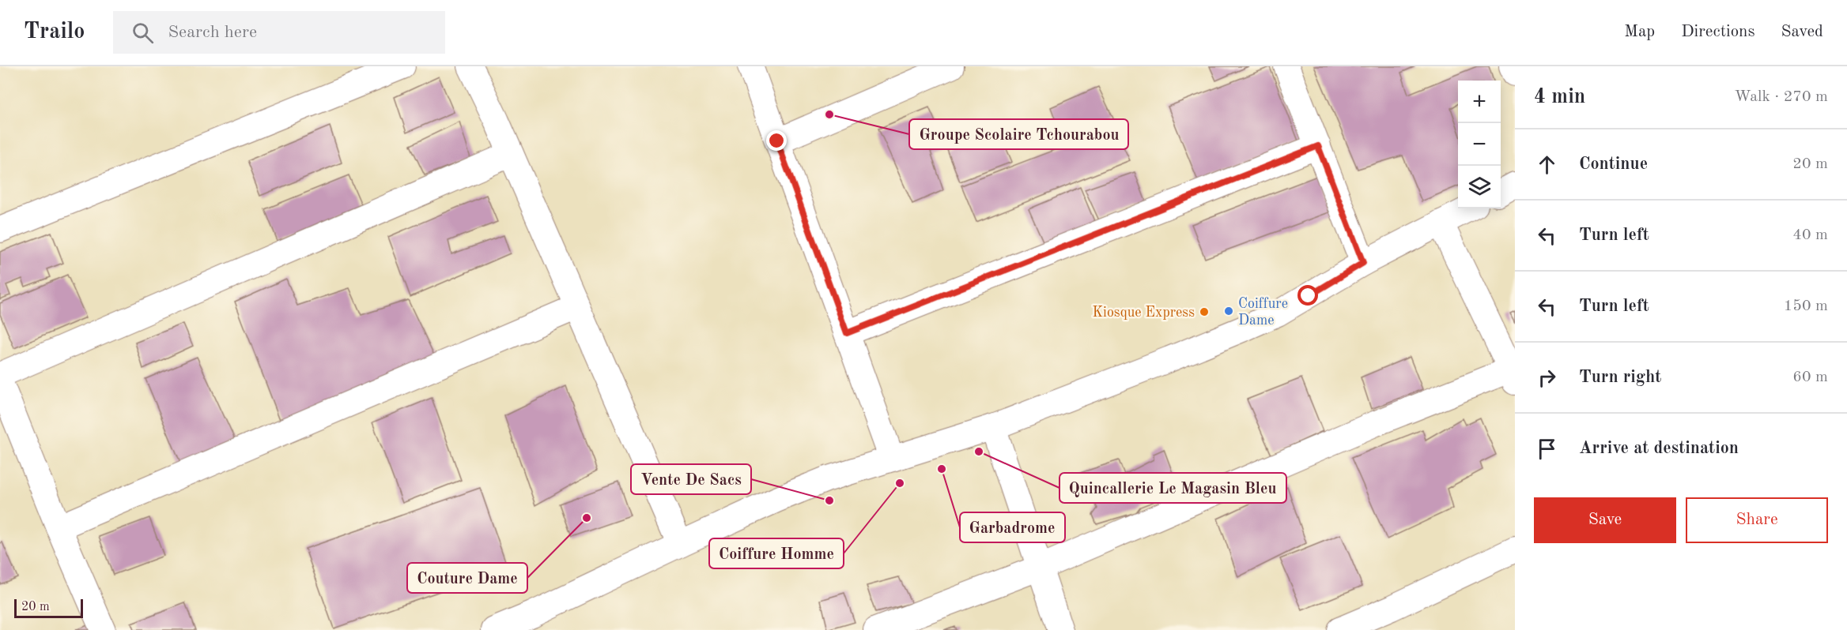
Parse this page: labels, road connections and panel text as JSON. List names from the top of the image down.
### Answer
{
  "places": [
    "Groupe Scolaire Tchourabou",
    "Coiffure Dame",
    "Kiosque Express",
    "Quincallerie Le Magasin Bleu",
    "Garbadrome",
    "Coiffure Homme",
    "Vente De Sacs",
    "Couture Dame"
  ],
  "scale_bar": "20 m",
  "page": {
    "header": "Trailo",
    "search": "Search here",
    "nav": ["Map", "Directions", "Saved"],
    "heading": ["4 min", "Walk · 270 m"],
    "map_buttons": ["+", "−"],
    "list": [
      ["Continue", "20 m"],
      ["Turn left", "40 m"],
      ["Turn left", "150 m"],
      ["Turn right", "60 m"],
      "Arrive at destination"
    ],
    "buttons": ["Save", "Share"],
    "scale": "20 m"
  }
}
